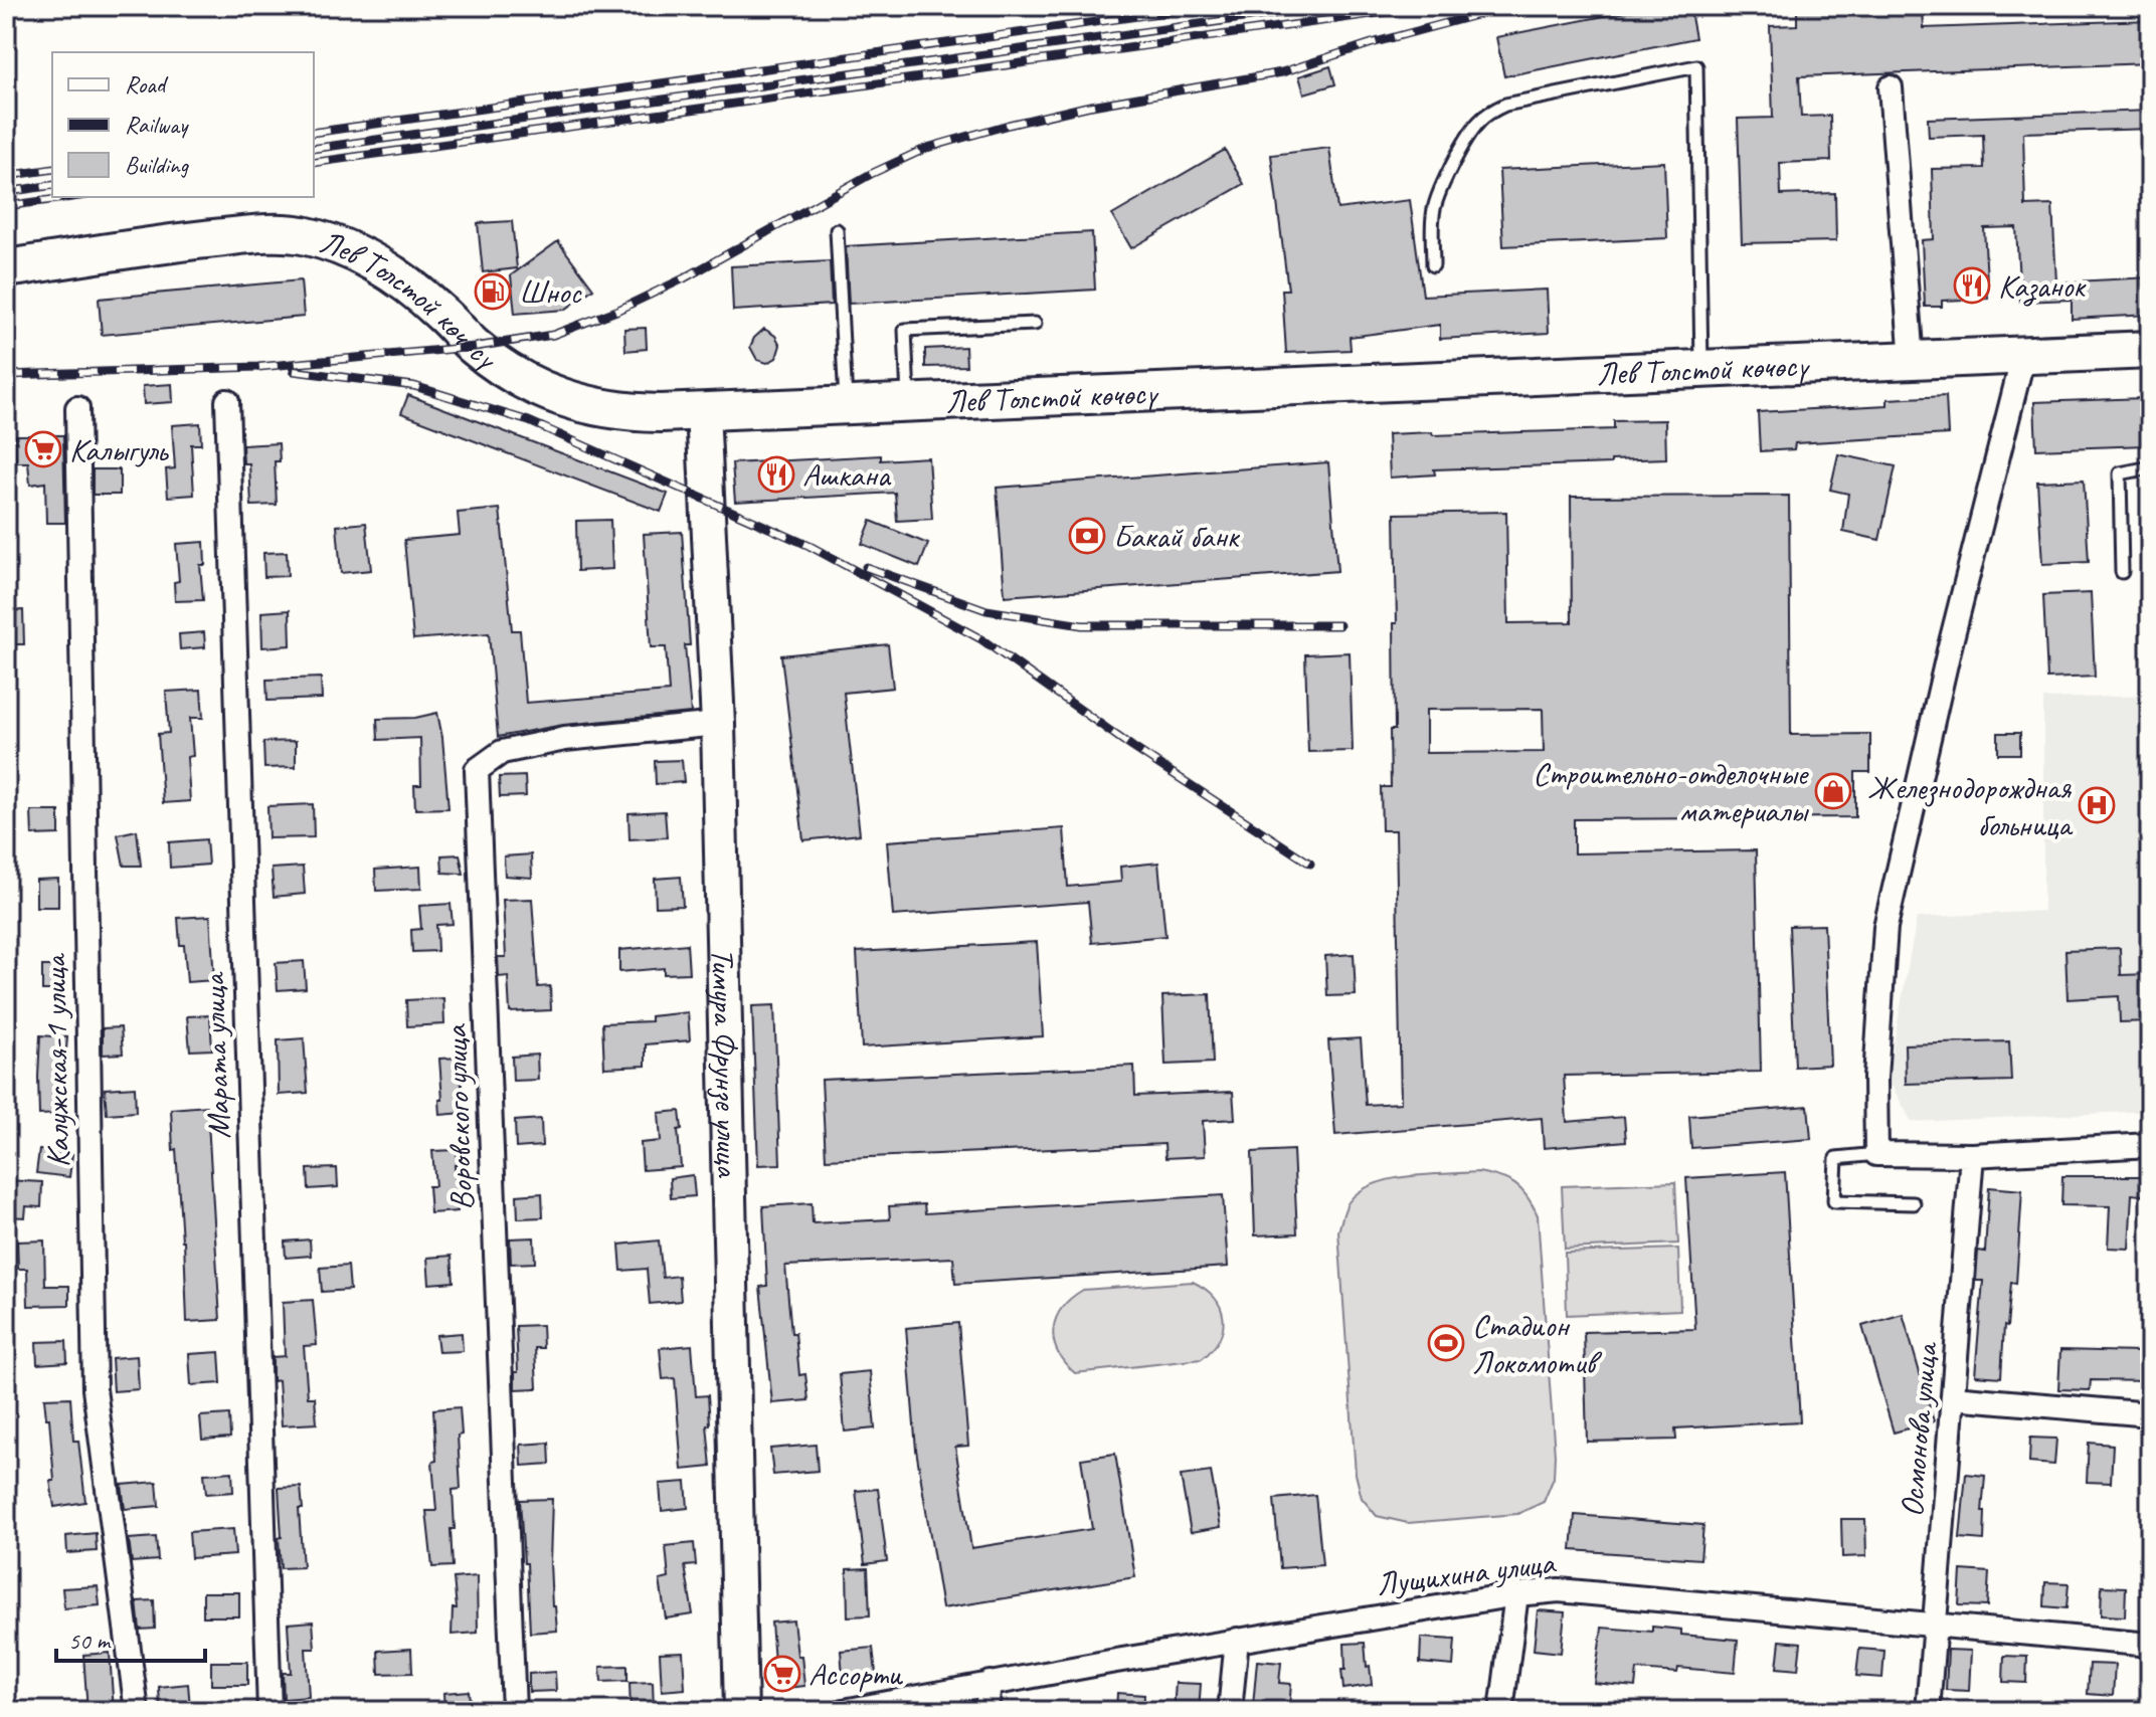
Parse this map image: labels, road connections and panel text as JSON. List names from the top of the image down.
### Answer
{
  "streets": {
    "main road": ["Лев Толстой көчөсү", "Тимура Фрунзе улица"],
    "street": [
      "Марата улица",
      "Калужская-1 улица",
      "Воровского улица",
      "Осмонова улица",
      "Лущихина улица"
    ]
  },
  "crossings": [
    ["Лев Толстой көчөсү", "Тимура Фрунзе улица"],
    ["Тимура Фрунзе улица", "Воровского улица"],
    ["Осмонова улица", "Лущихина улица"]
  ],
  "places": {
    "restaurant": ["Казанок", "Ашкана"],
    "fuel station": ["Шнос"],
    "supermarket": ["Калыгуль", "Ассорти"],
    "bank": ["Бакай банк"],
    "shop": ["Строительно-отделочные материалы"],
    "hospital": ["Железнодорождная больница"],
    "sports": ["Стадион Локомотив"]
  },
  "legend": ["Road", "Railway", "Building"],
  "scale_bar": "50 m"
}
